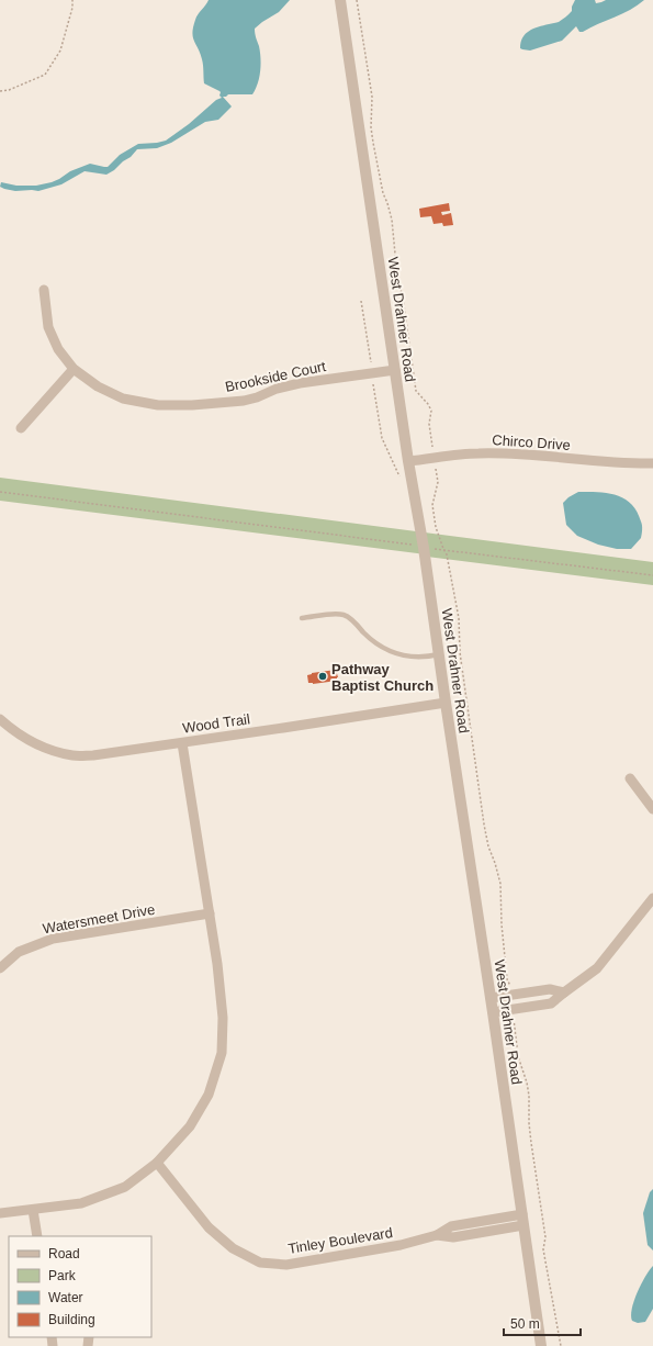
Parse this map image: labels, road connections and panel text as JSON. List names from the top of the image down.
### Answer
{
  "streets": {
    "street": [
      "West Drahner Road",
      "Brookside Court",
      "Chirco Drive",
      "Wood Trail",
      "Watersmeet Drive",
      "Tinley Boulevard"
    ]
  },
  "crossings": [
    ["West Drahner Road", "Brookside Court"],
    ["West Drahner Road", "Chirco Drive"],
    ["West Drahner Road", "Wood Trail"],
    ["West Drahner Road", "Tinley Boulevard"]
  ],
  "places": ["Pathway Baptist Church"],
  "legend": [
    "Road",
    "Park",
    "Water",
    "Building"
  ],
  "scale_bar": "50 m"
}
